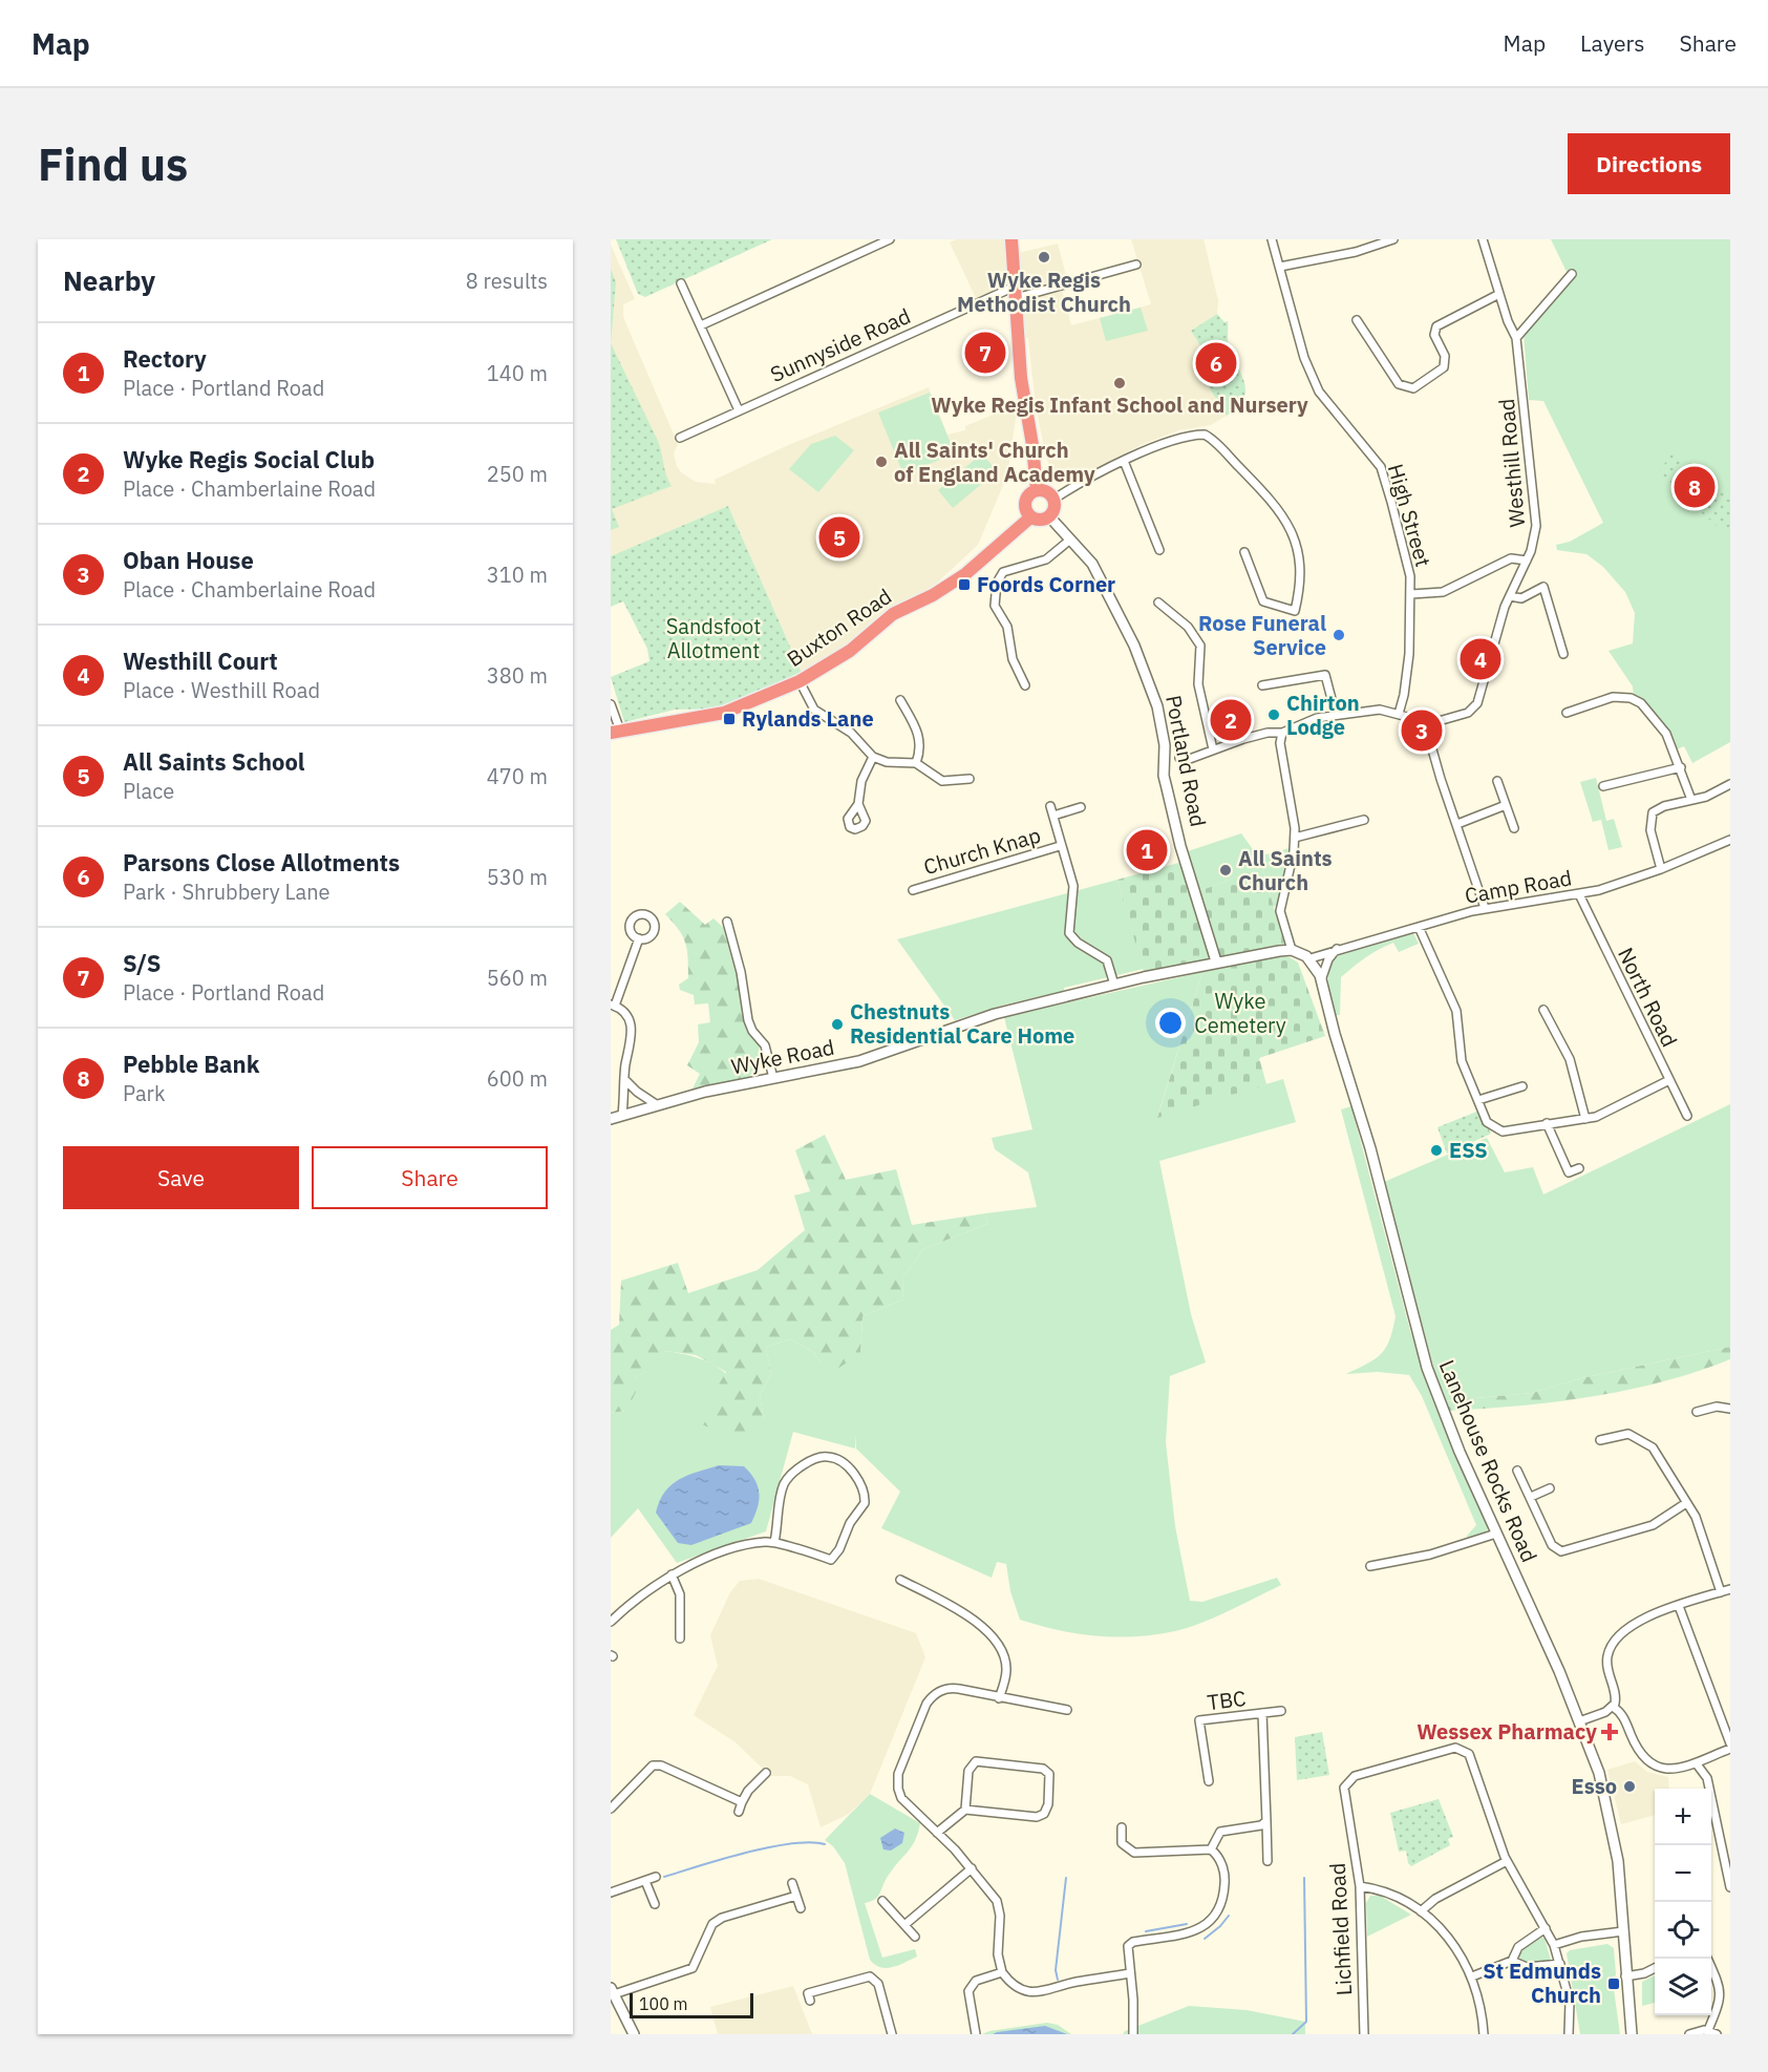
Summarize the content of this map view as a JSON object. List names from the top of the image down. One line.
{"streets":{"highway":["Buxton Road"],"main road":["Portland Road","Wyke Road","Lanehouse Rocks Road"],"street":["Sunnyside Road","Westhill Road","High Street","Church Knap","Camp Road","North Road","TBC","Lichfield Road"]},"crossings":[["Buxton Road","Portland Road"],["Portland Road","Wyke Road"],["Church Knap","Wyke Road"],["Camp Road","North Road"],["Camp Road","Lanehouse Rocks Road"]],"parks":["Sandsfoot Allotment","Wyke Cemetery"],"places":{"other":["Wyke Regis Methodist Church","Wyke Regis Infant School and Nursery","All Saints' Church of England Academy","Rose Funeral Service","Chirton Lodge","All Saints Church","Chestnuts Residential Care Home","ESS","Esso"],"transit":["Foords Corner","Rylands Lane","St Edmunds Church"],"health":["Wessex Pharmacy"]},"scale_bar":"100 m","page":{"header":"Map","nav":["Map","Layers","Share"],"buttons":["Directions",["Save","Share"]],"title":"Find us","heading":["Nearby","8 results"],"list":[{"mark":"1","name":"Rectory","note":"Place · Portland Road","value":"140 m"},{"mark":"2","name":"Wyke Regis Social Club","note":"Place · Chamberlaine Road","value":"250 m"},{"mark":"3","name":"Oban House","note":"Place · Chamberlaine Road","value":"310 m"},{"mark":"4","name":"Westhill Court","note":"Place · Westhill Road","value":"380 m"},{"mark":"5","name":"All Saints School","note":"Place","value":"470 m"},{"mark":"6","name":"Parsons Close Allotments","note":"Park · Shrubbery Lane","value":"530 m"},{"mark":"7","name":"S/S","note":"Place · Portland Road","value":"560 m"},{"mark":"8","name":"Pebble Bank","note":"Park","value":"600 m"}],"pins":["7","6","8","5","4","2","3","1"],"map_buttons":["+","−"],"scale":"100 m"}}
